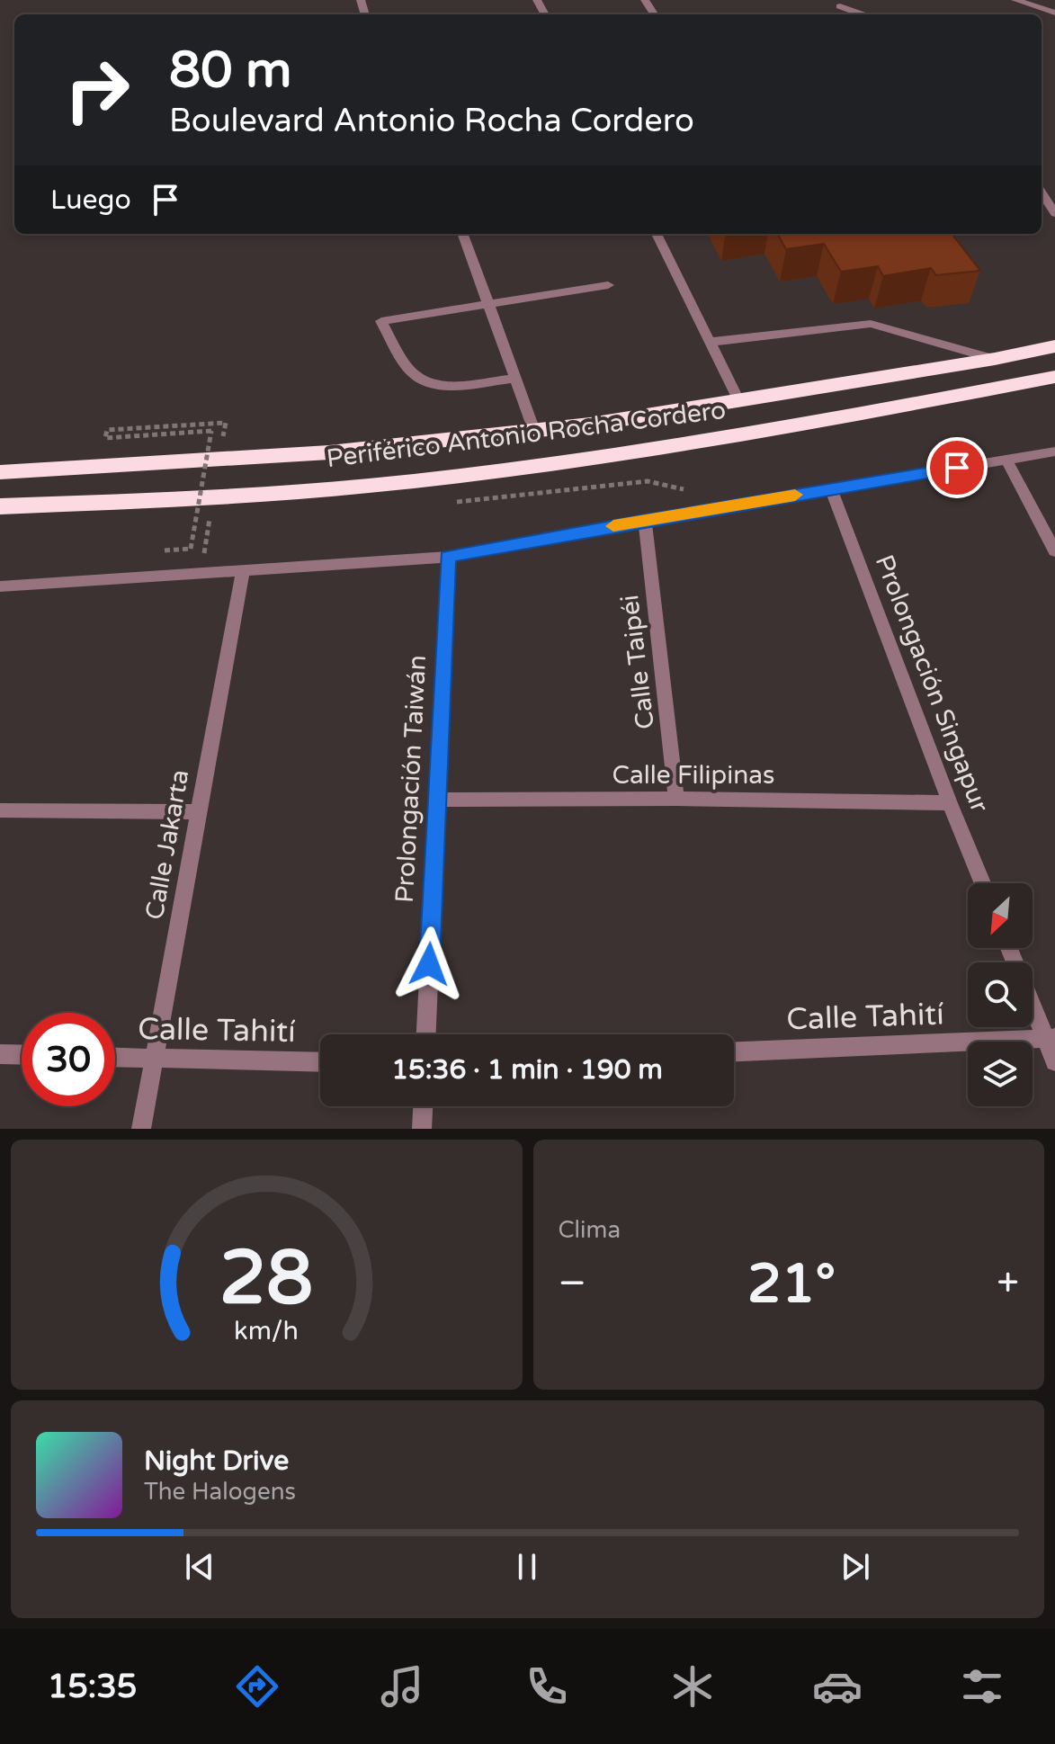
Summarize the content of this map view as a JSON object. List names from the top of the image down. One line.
{"streets":{"highway":["Periférico Antonio Rocha Cordero"],"street":["Calle Taipéi","Prolongación Singapur","Calle Filipinas","Prolongación Taiwán","Calle Jakarta","Calle Tahití"]},"crossings":[["Calle Taipéi","Calle Filipinas"],["Prolongación Singapur","Calle Filipinas"],["Calle Filipinas","Prolongación Taiwán"],["Calle Jakarta","Calle Tahití"]],"north":"bottom left","page":{"turn":["80 m","Boulevard Antonio Rocha Cordero"],"then":"Luego","limit":"30","trip":"15:36 · 1 min · 190 m","tile":"Clima","heat":["−","21°","+"],"song":["Night Drive","The Halogens"],"tabs":"15:35","gauge":["28","km/h"]}}
